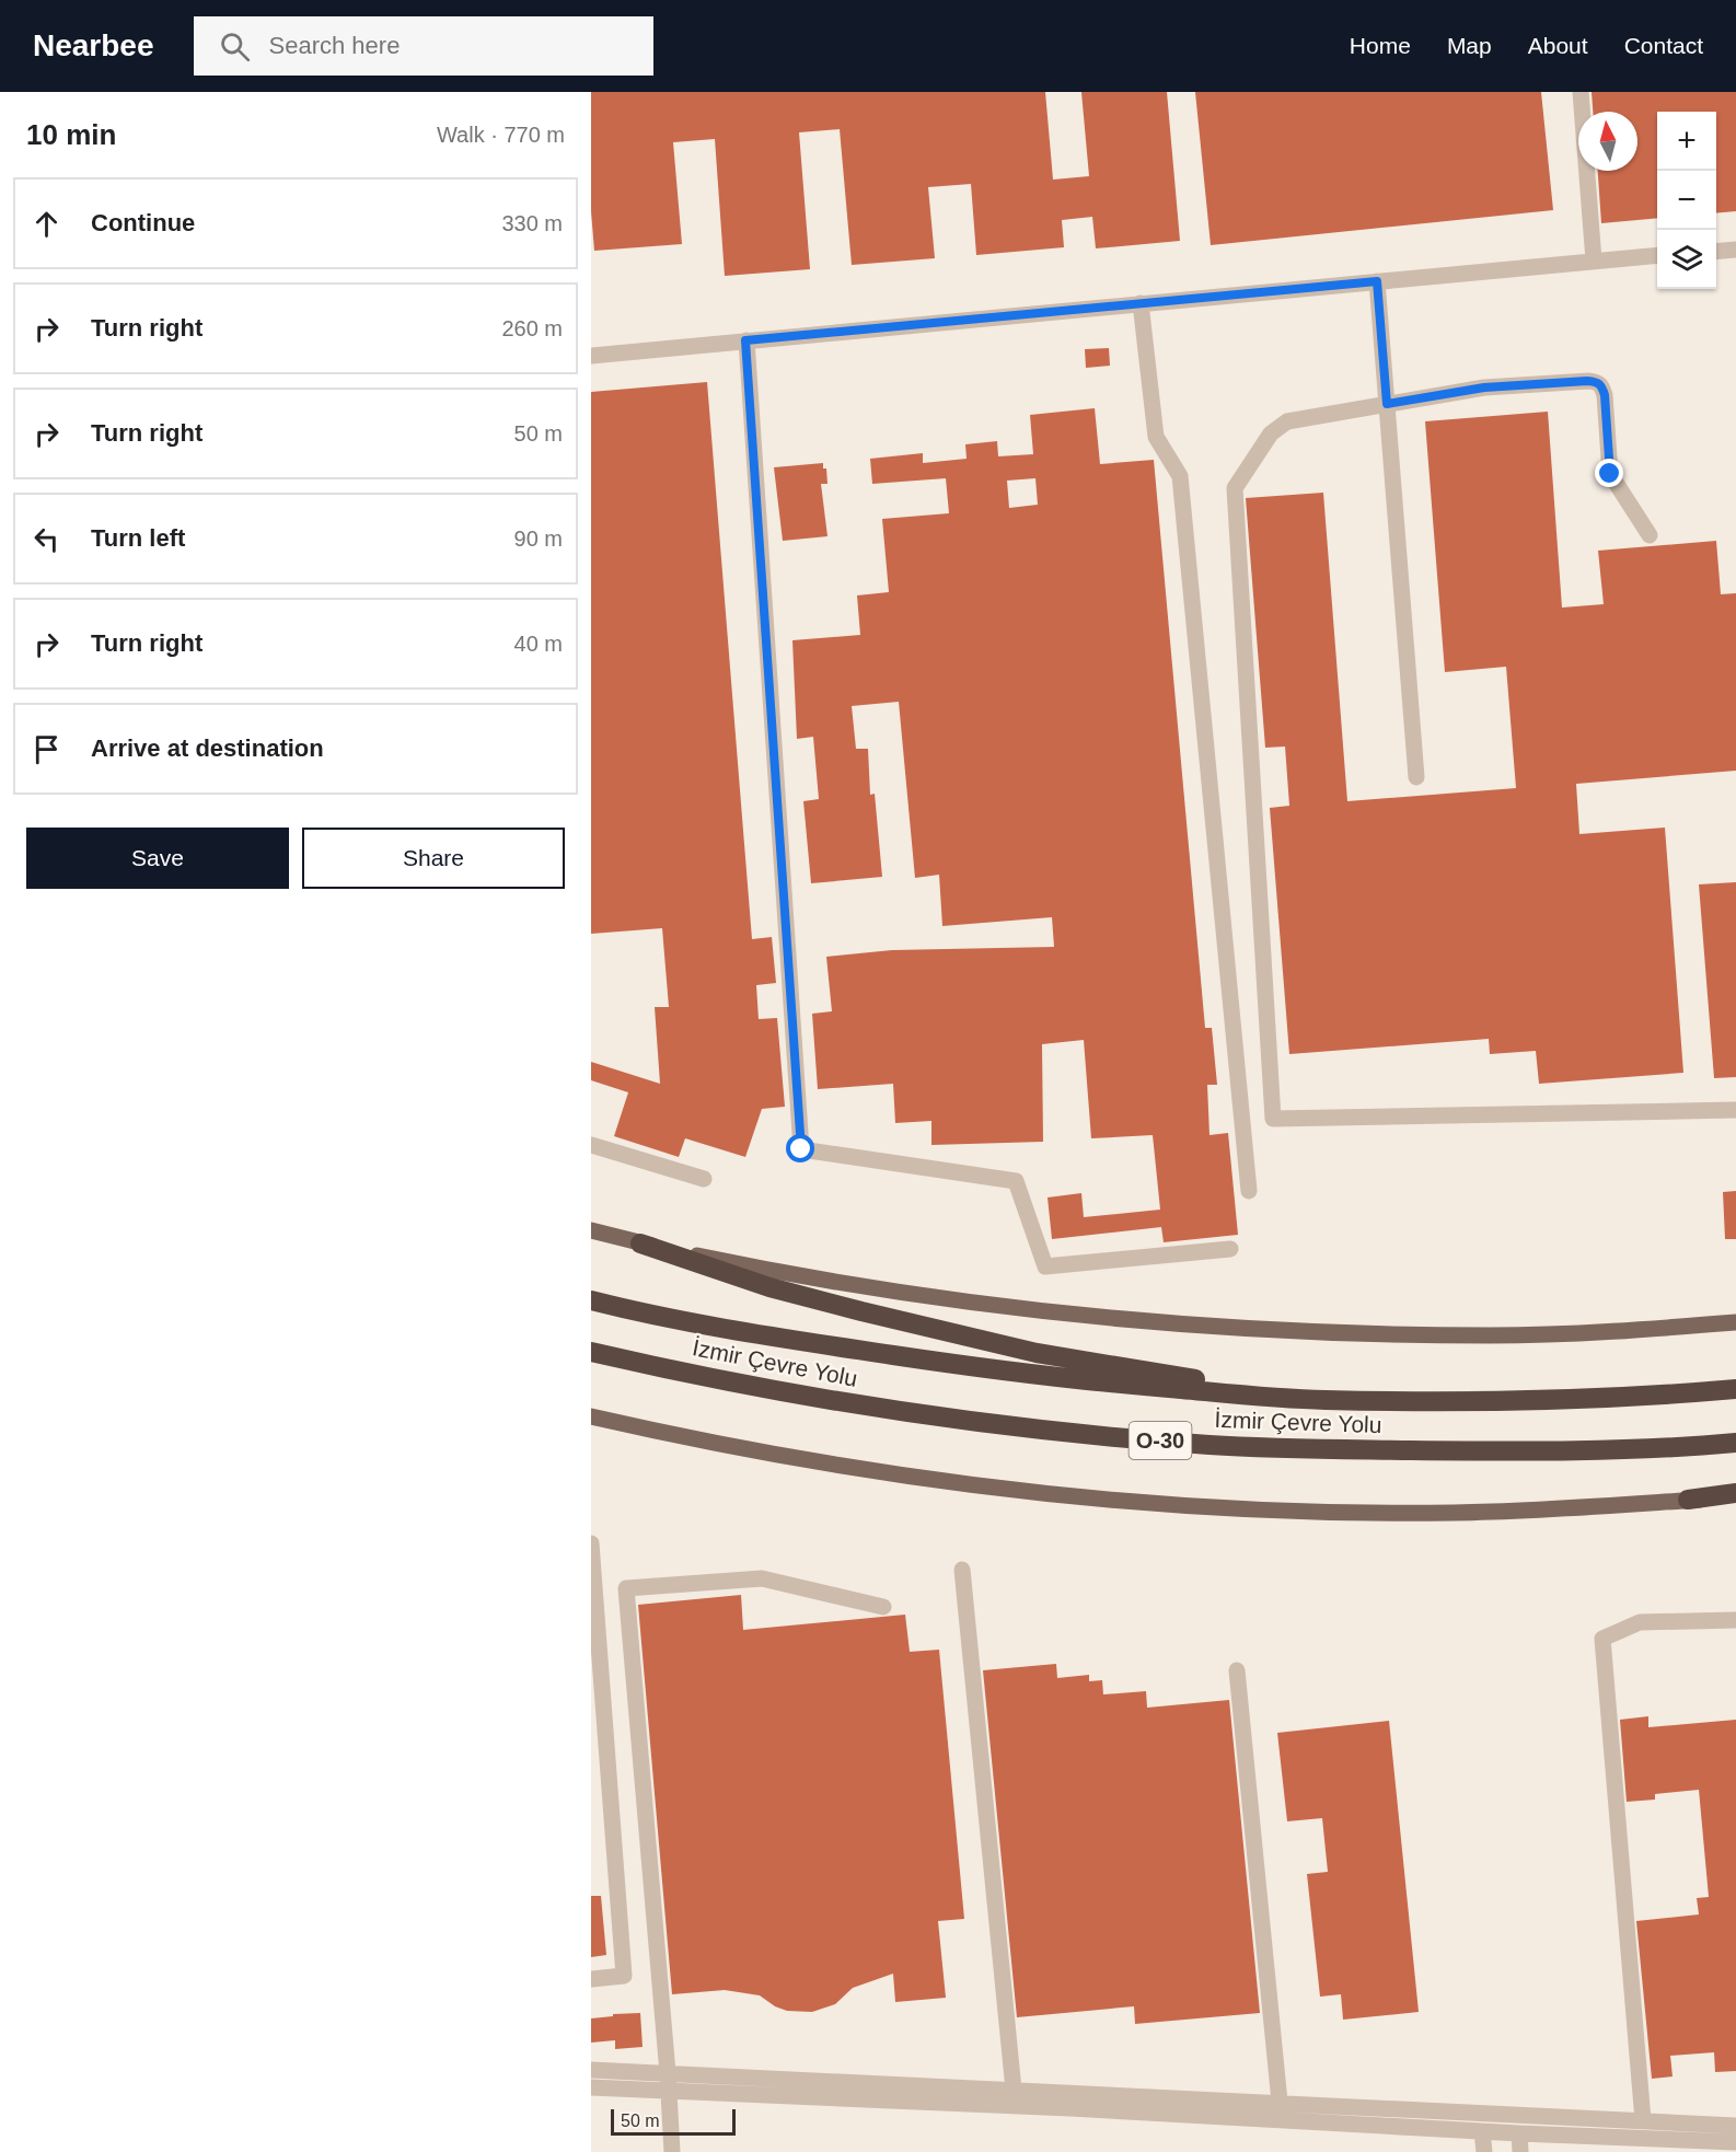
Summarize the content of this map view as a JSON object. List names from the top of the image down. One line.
{"streets":{"highway":["İzmir Çevre Yolu","O-30"]},"scale_bar":"50 m","north":"top","page":{"header":"Nearbee","search":"Search here","nav":["Home","Map","About","Contact"],"heading":["10 min","Walk · 770 m"],"map_buttons":["+","−"],"list":[["Continue","330 m"],["Turn right","260 m"],["Turn right","50 m"],["Turn left","90 m"],["Turn right","40 m"],"Arrive at destination"],"buttons":["Save","Share"],"scale":"50 m"}}
